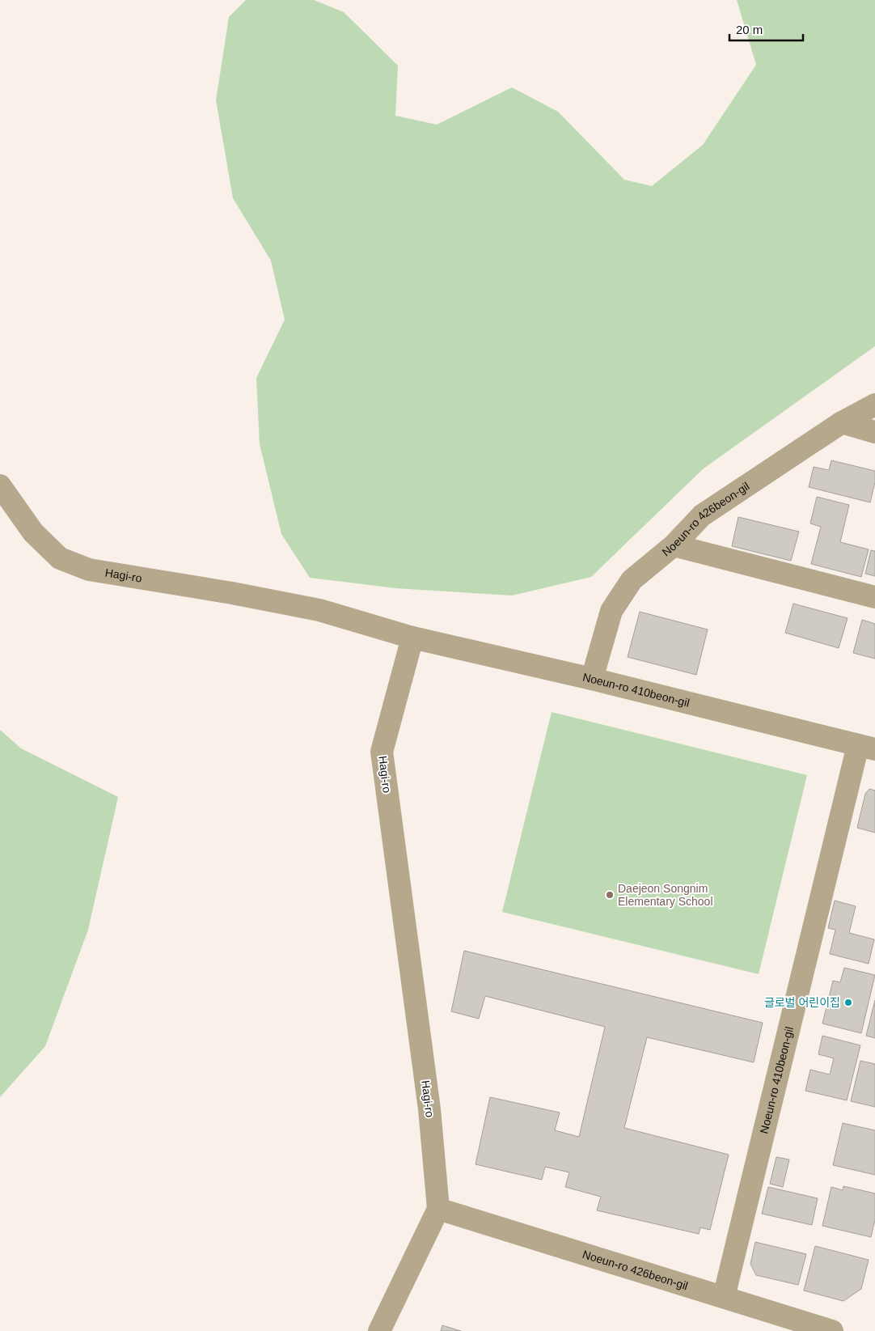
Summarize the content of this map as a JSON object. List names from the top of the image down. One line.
{"streets":{"street":["Noeun-ro 426beon-gil","Hagi-ro","Noeun-ro 410beon-gil"]},"crossings":[["Noeun-ro 426beon-gil","Hagi-ro"],["Noeun-ro 426beon-gil","Noeun-ro 410beon-gil"],["Hagi-ro","Noeun-ro 410beon-gil"]],"places":["Daejeon Songnim Elementary School","글로벌 어린이집"],"scale_bar":"20 m"}
